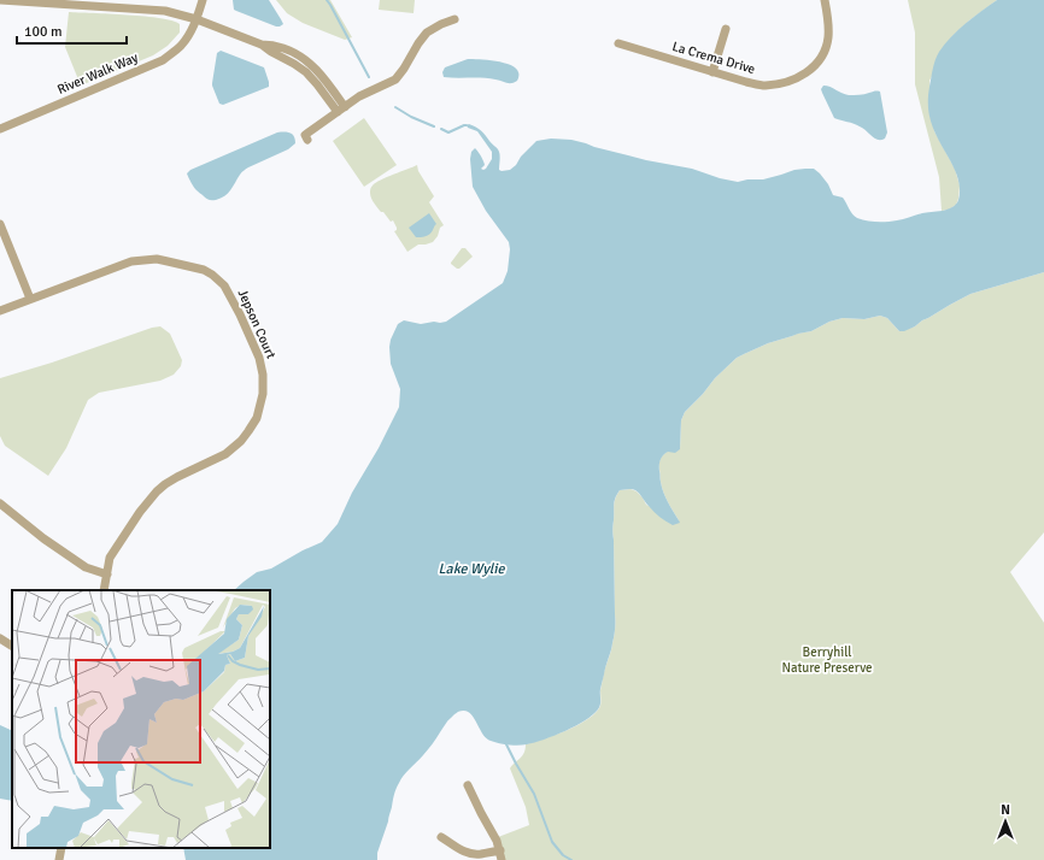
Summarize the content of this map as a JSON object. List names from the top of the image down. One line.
{"streets":{"street":["La Crema Drive","River Walk Way","Jepson Court"]},"water":["Lake Wylie"],"parks":["Berryhill Nature Preserve"],"scale_bar":"100 m","north":"top"}
